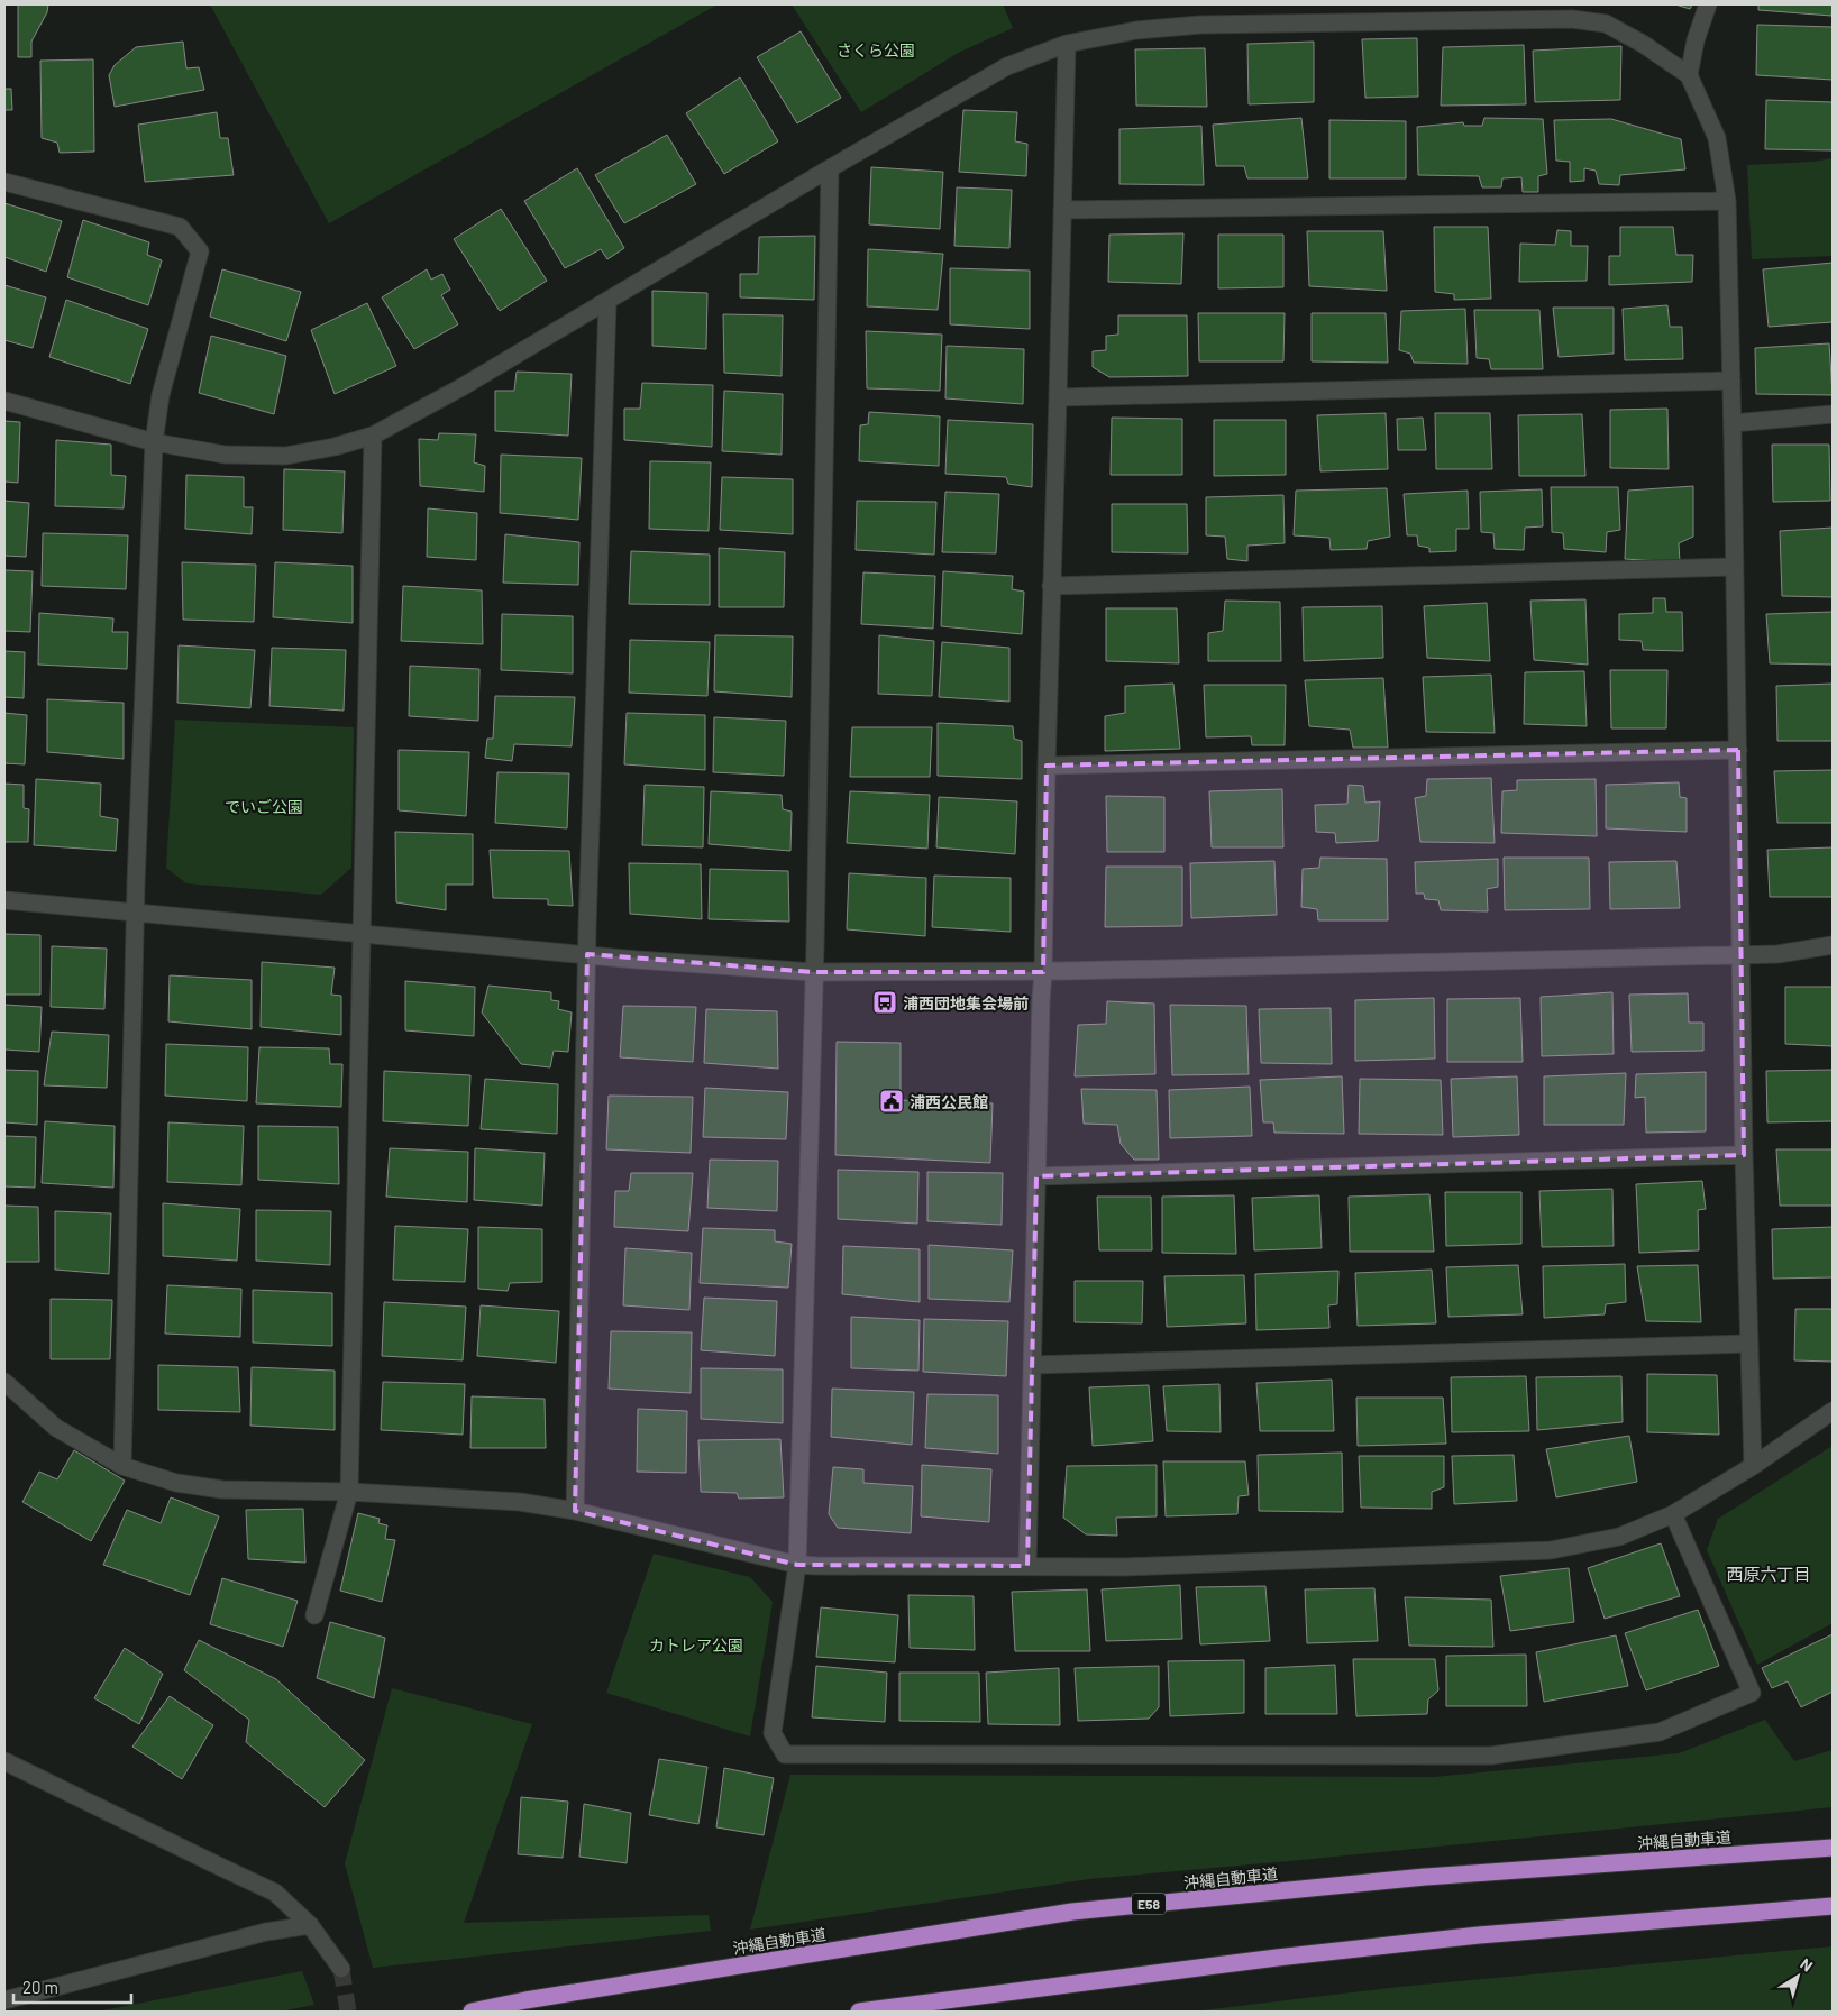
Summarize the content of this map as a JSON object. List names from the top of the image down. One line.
{"streets":{"highway":["沖縄自動車道","E58"]},"districts":["西原六丁目"],"parks":["さくら公園","でいご公園","カトレア公園"],"places":{"bus stop":["浦西団地集会場前"],"public building":["浦西公民館"]},"scale_bar":"20 m","north":"top right"}
